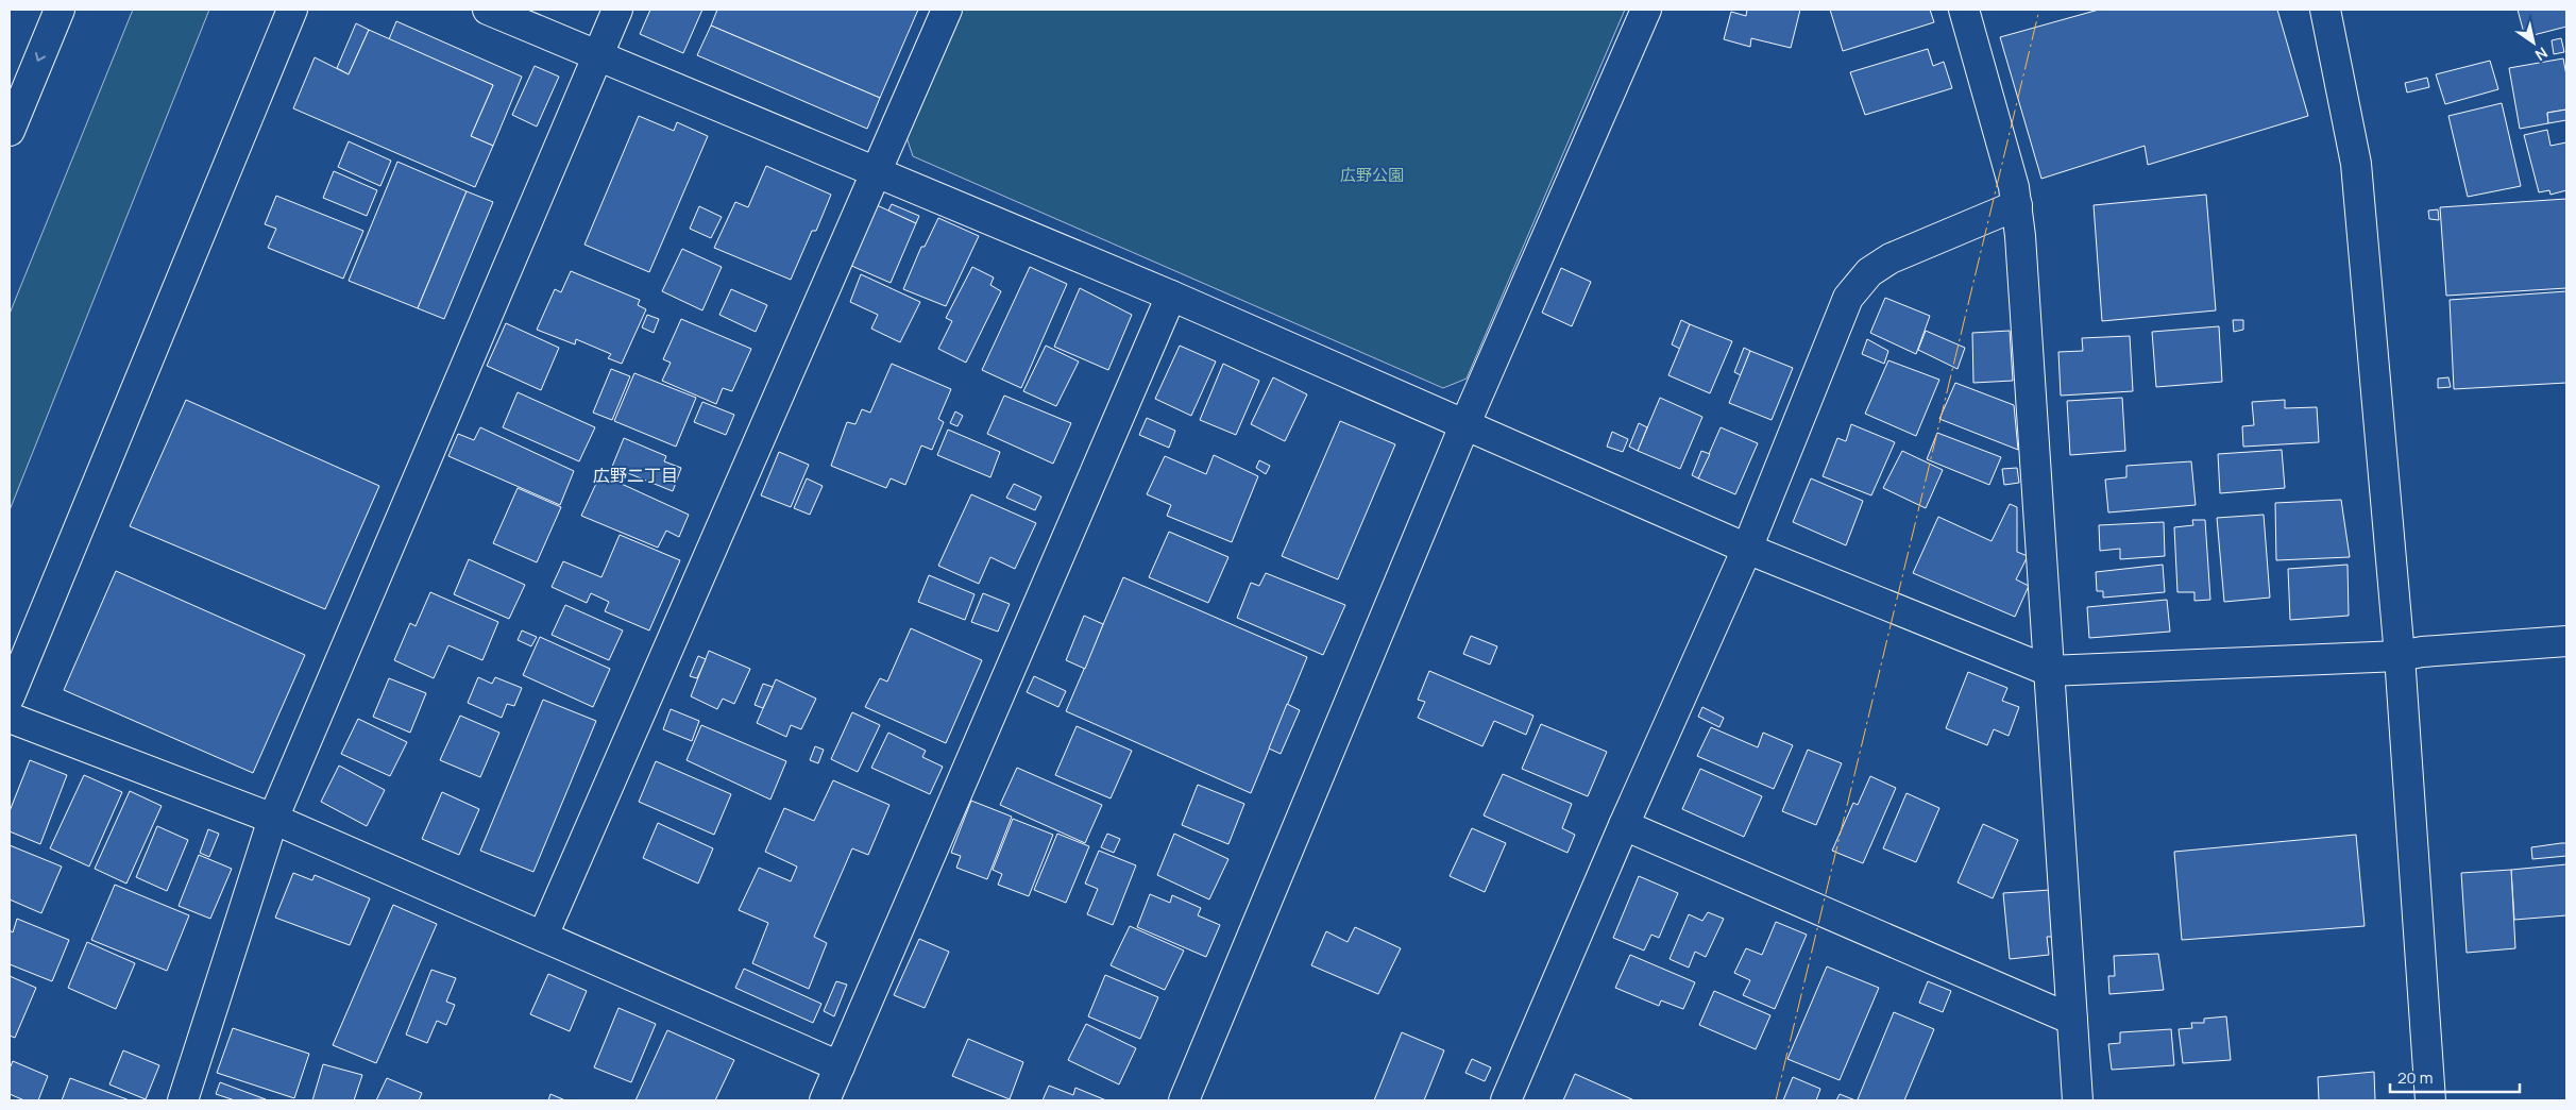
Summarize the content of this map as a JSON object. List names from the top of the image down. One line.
{"districts":["広野二丁目"],"parks":["広野公園"],"scale_bar":"20 m","north":"bottom right"}
